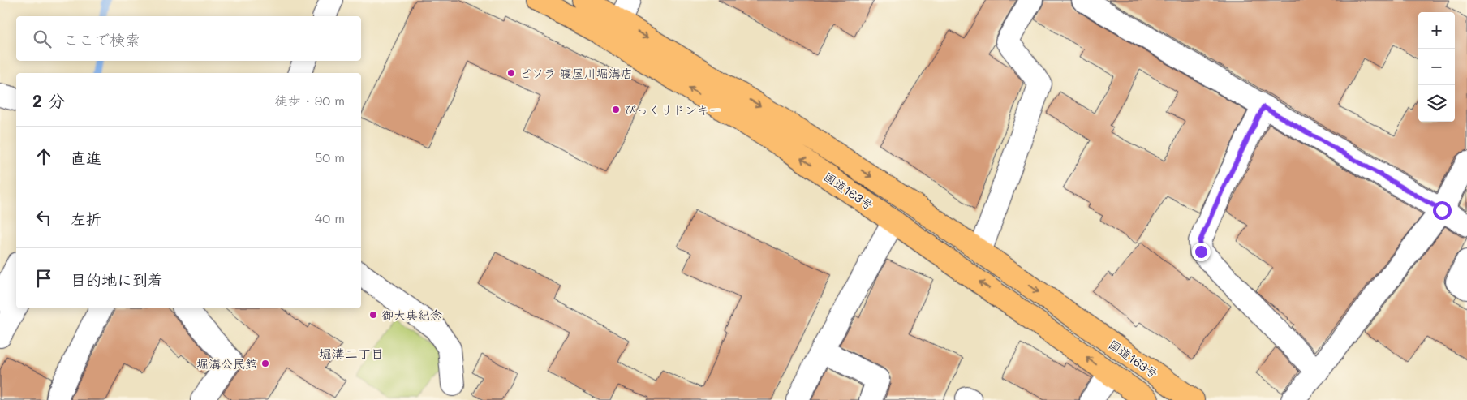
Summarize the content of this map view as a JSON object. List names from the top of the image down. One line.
{"streets":{"highway":["国道163号"]},"districts":["堀溝二丁目"],"places":["ピソラ 寝屋川堀溝店","びっくりドンキー","御大典紀念","堀溝公民館"],"page":{"map_buttons":["+","−"],"search":"ここで検索","heading":["2 分","徒歩 · 90 m"],"list":[["直進","50 m"],["左折","40 m"],"目的地に到着"]}}
